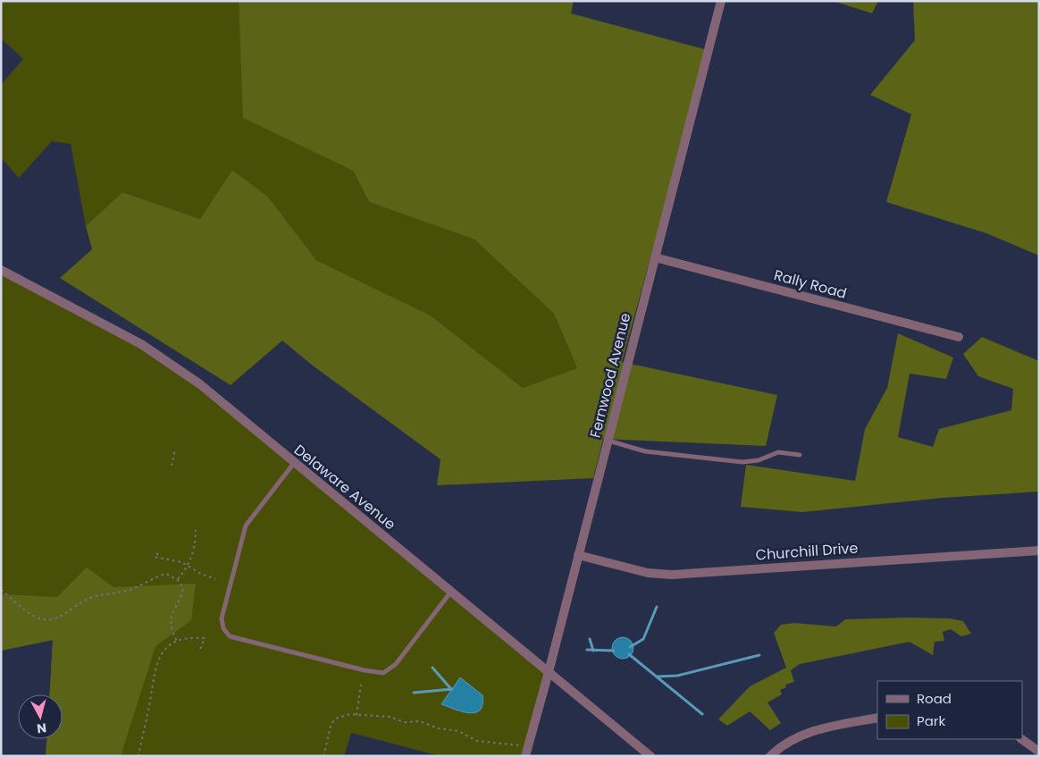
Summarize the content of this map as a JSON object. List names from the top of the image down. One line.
{"streets":{"street":["Rally Road","Fernwood Avenue","Delaware Avenue","Churchill Drive"]},"crossings":[["Rally Road","Fernwood Avenue"],["Fernwood Avenue","Delaware Avenue"],["Fernwood Avenue","Churchill Drive"]],"legend":["Road","Park"],"north":"bottom"}
